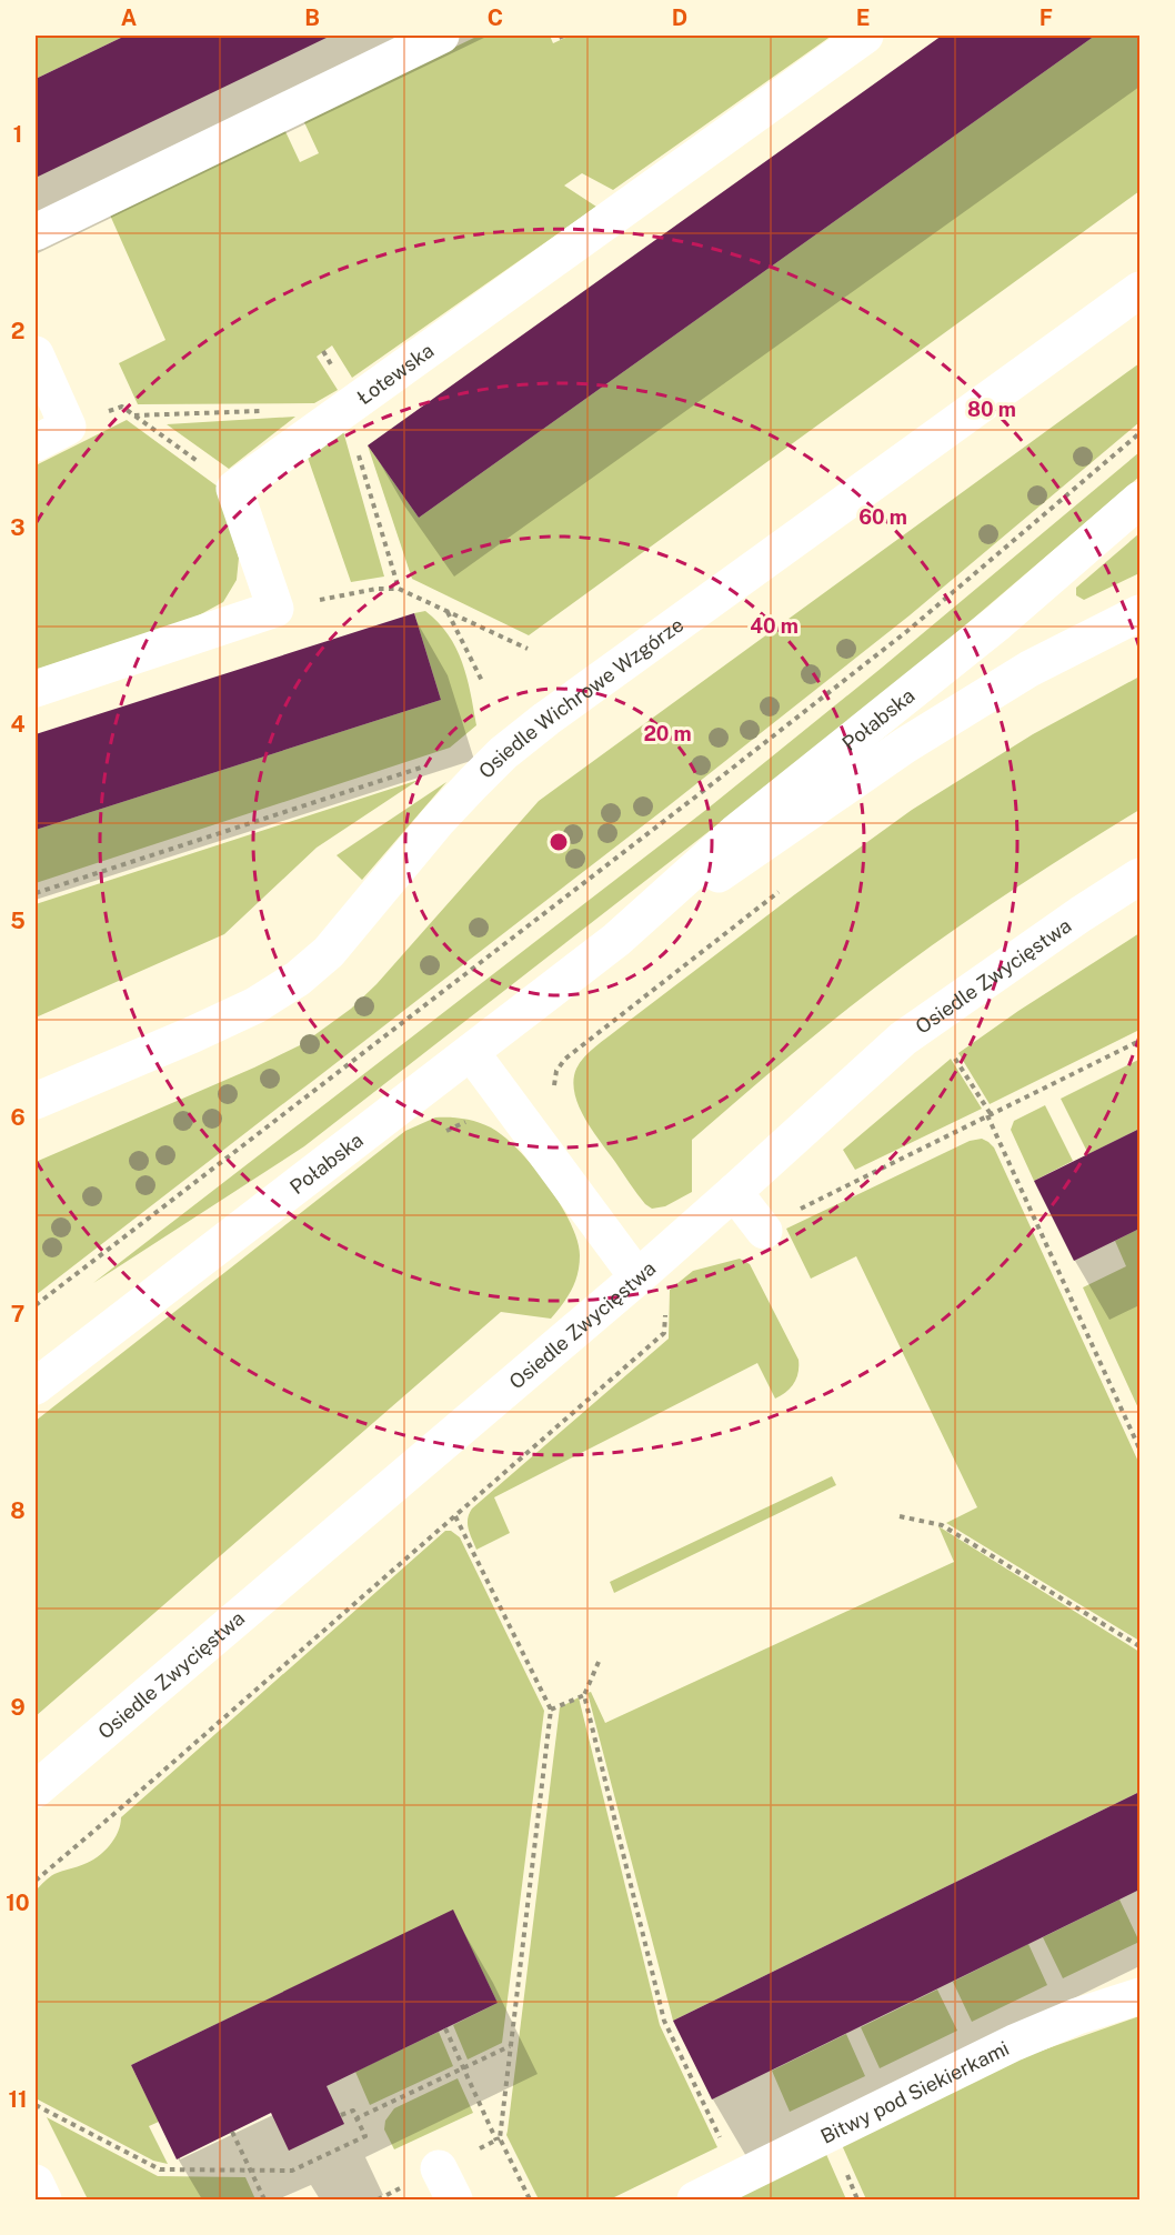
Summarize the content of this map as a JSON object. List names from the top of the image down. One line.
{"streets":{"street":["Łotewska","Osiedle Wichrowe Wzgórze","Połabska","Osiedle Zwycięstwa","Bitwy pod Siekierkami"]},"grid":{"columns":["A","B","C","D","E","F"],"rows":["1","2","3","4","5","6","7","8","9","10","11"]},"rings":["80 m","60 m","40 m","20 m"]}
